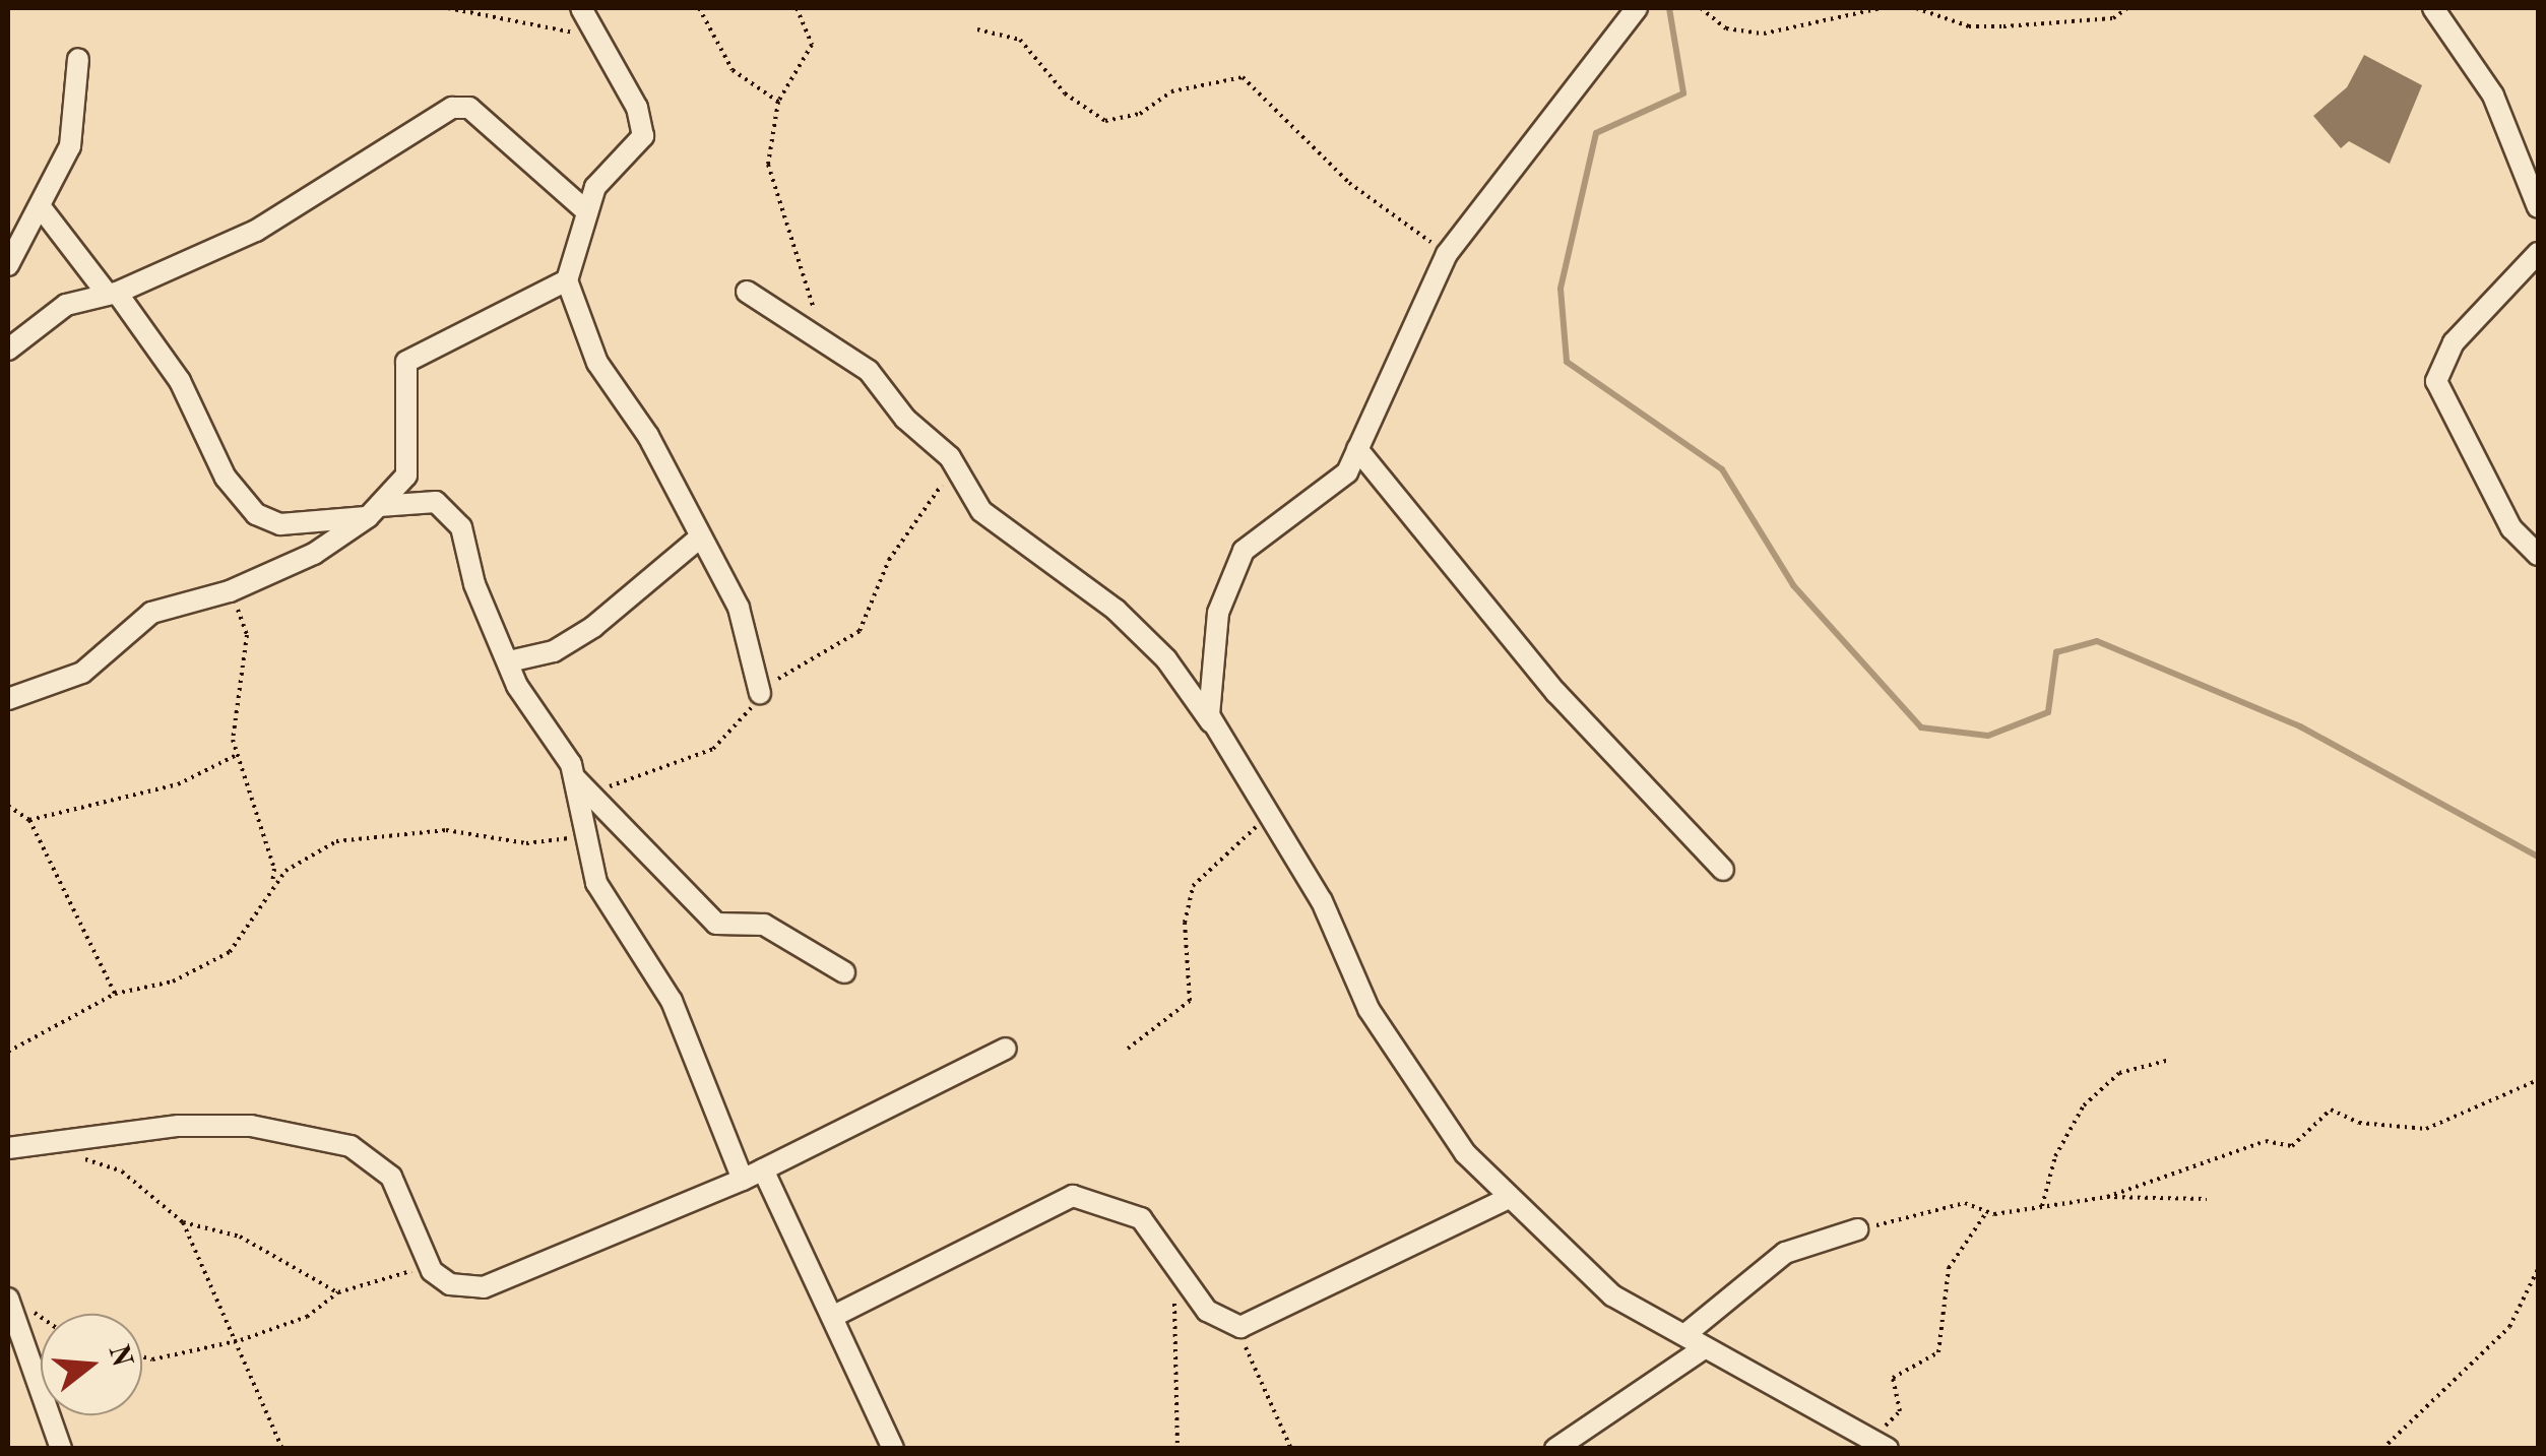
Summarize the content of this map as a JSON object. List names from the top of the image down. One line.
{"north":"right"}
